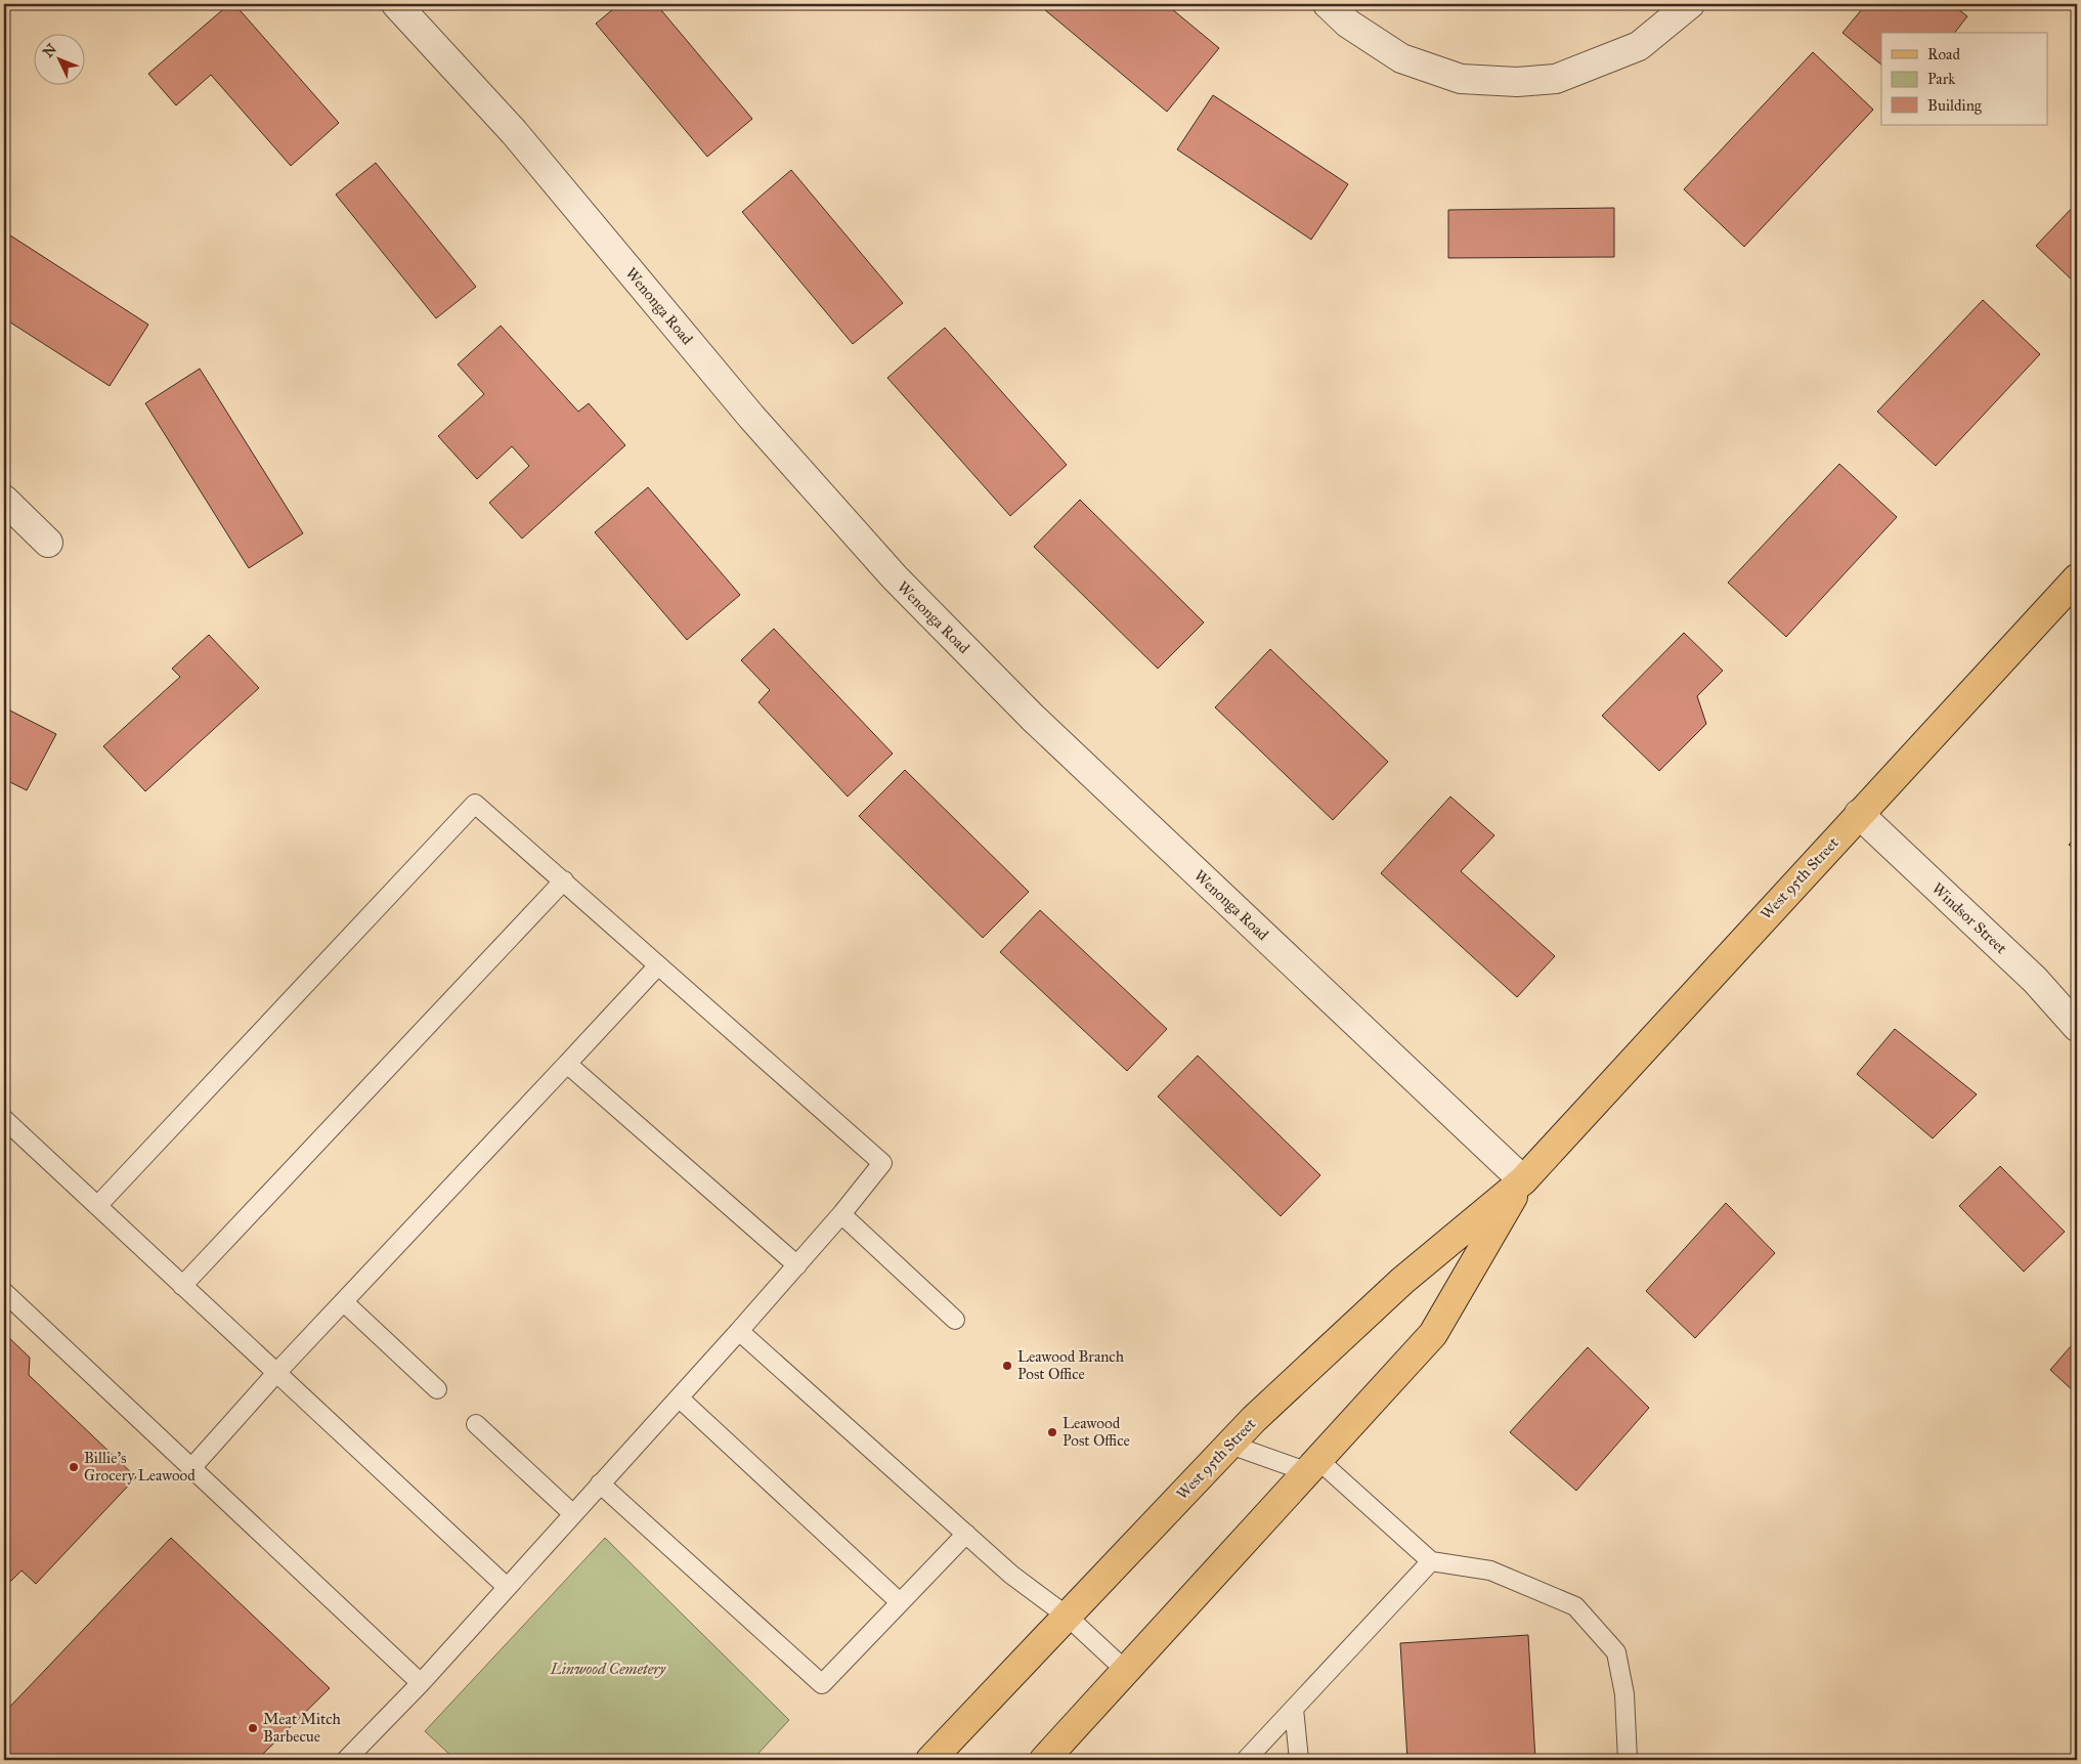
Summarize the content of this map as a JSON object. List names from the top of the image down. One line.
{"streets":{"main road":["West 95th Street"],"street":["Wenonga Road","Windsor Street"]},"crossings":[["Wenonga Road","West 95th Street"],["West 95th Street","Windsor Street"]],"parks":["Linwood Cemetery"],"places":["Leawood Branch Post Office","Leawood Post Office","Billie's Grocery Leawood","Meat Mitch Barbecue"],"legend":["Road","Park","Building"],"north":"top left"}
